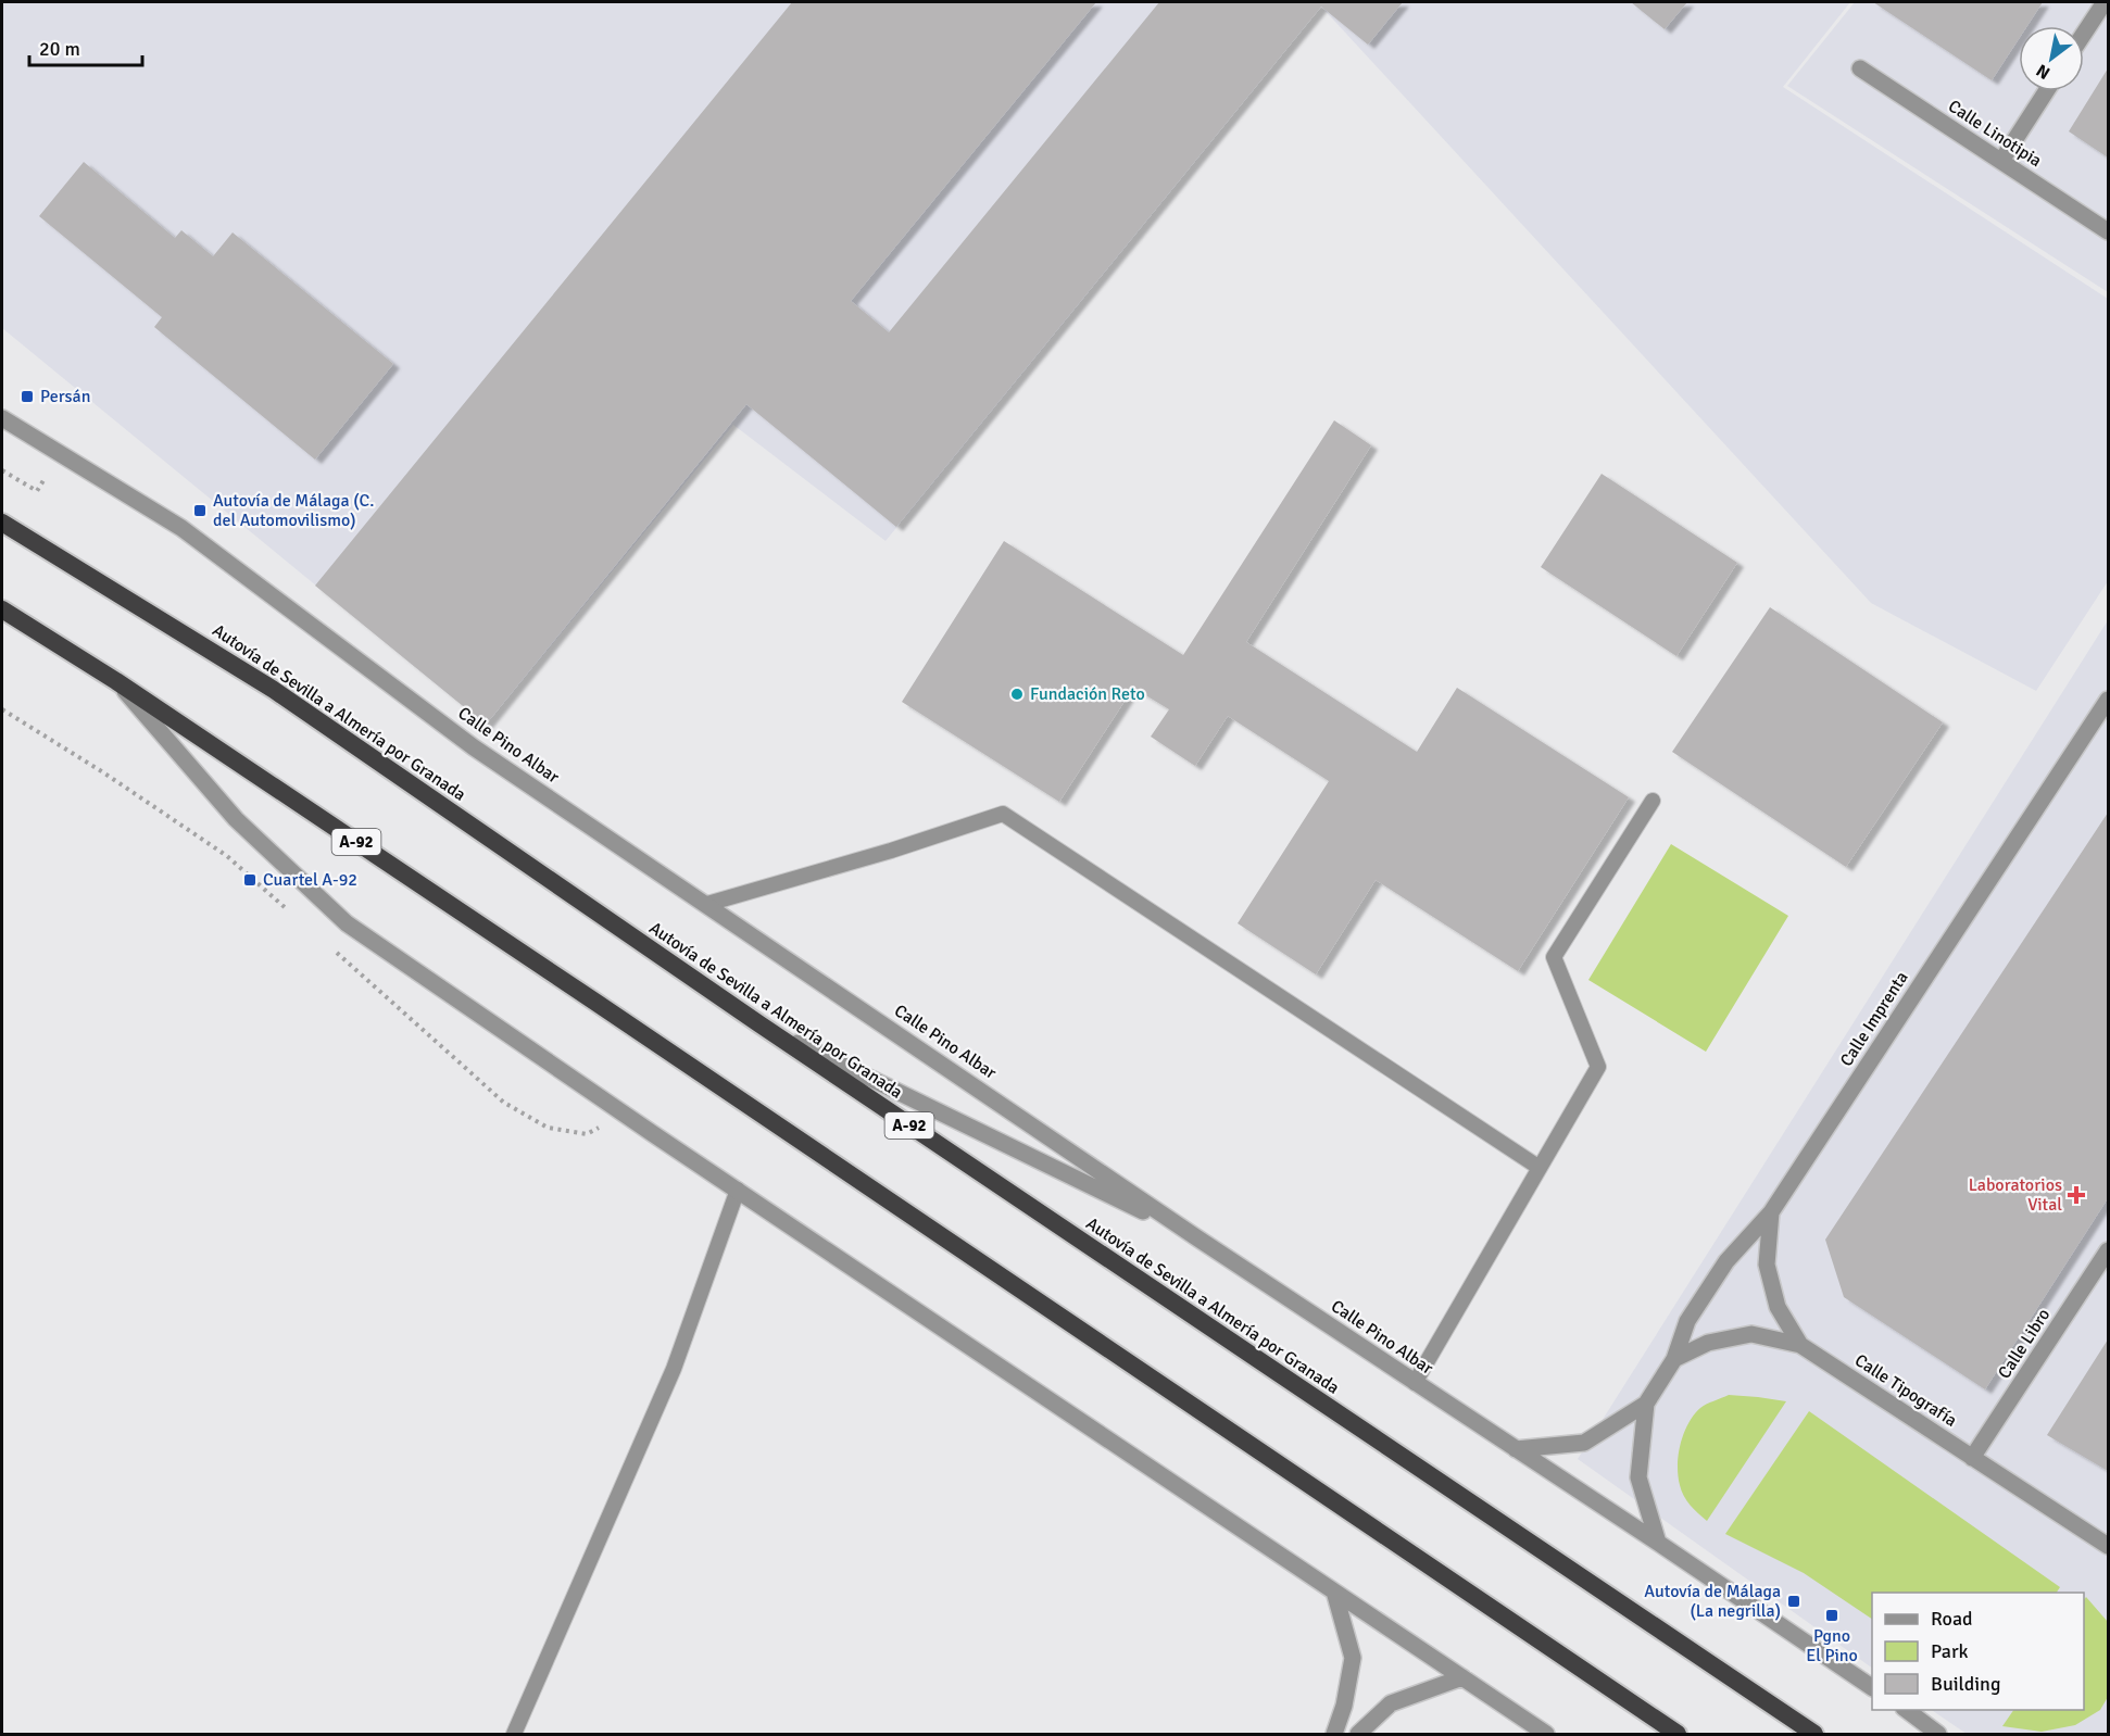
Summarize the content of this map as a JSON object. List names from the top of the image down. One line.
{"streets":{"highway":["Autovía de Sevilla a Almería por Granada","A-92"],"street":["Calle Linotipia","Calle Pino Albar","Calle Imprenta","Calle Libro","Calle Tipografía"]},"crossings":[["Calle Pino Albar","Calle Imprenta"],["Calle Imprenta","Calle Tipografía"],["Calle Libro","Calle Tipografía"]],"places":{"transit":["Persán","Autovía de Málaga (C. del Automovilismo)","Cuartel A-92","Autovía de Málaga (La negrilla)","Pgno El Pino"],"other":["Fundación Reto"],"health":["Laboratorios Vital"]},"legend":["Road","Park","Building"],"scale_bar":"20 m","north":"bottom left"}
